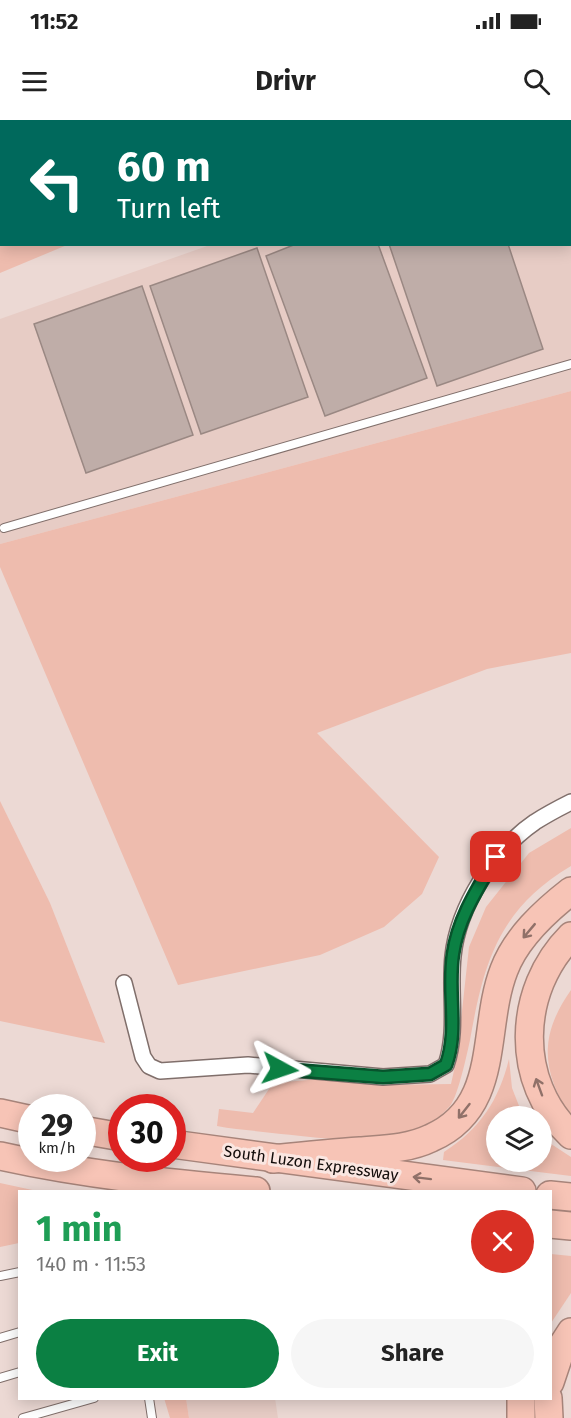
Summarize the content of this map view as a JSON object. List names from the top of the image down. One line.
{"streets":{"highway":["South Luzon Expressway"]},"one_way":["South Luzon Expressway"],"page":{"status":"11:52","header":"Drivr","turn":["60 m","Turn left"],"speed":"29 km/h","limit":"30","heading":["1 min","140 m · 11:53"],"buttons":["Exit","Share"]}}
